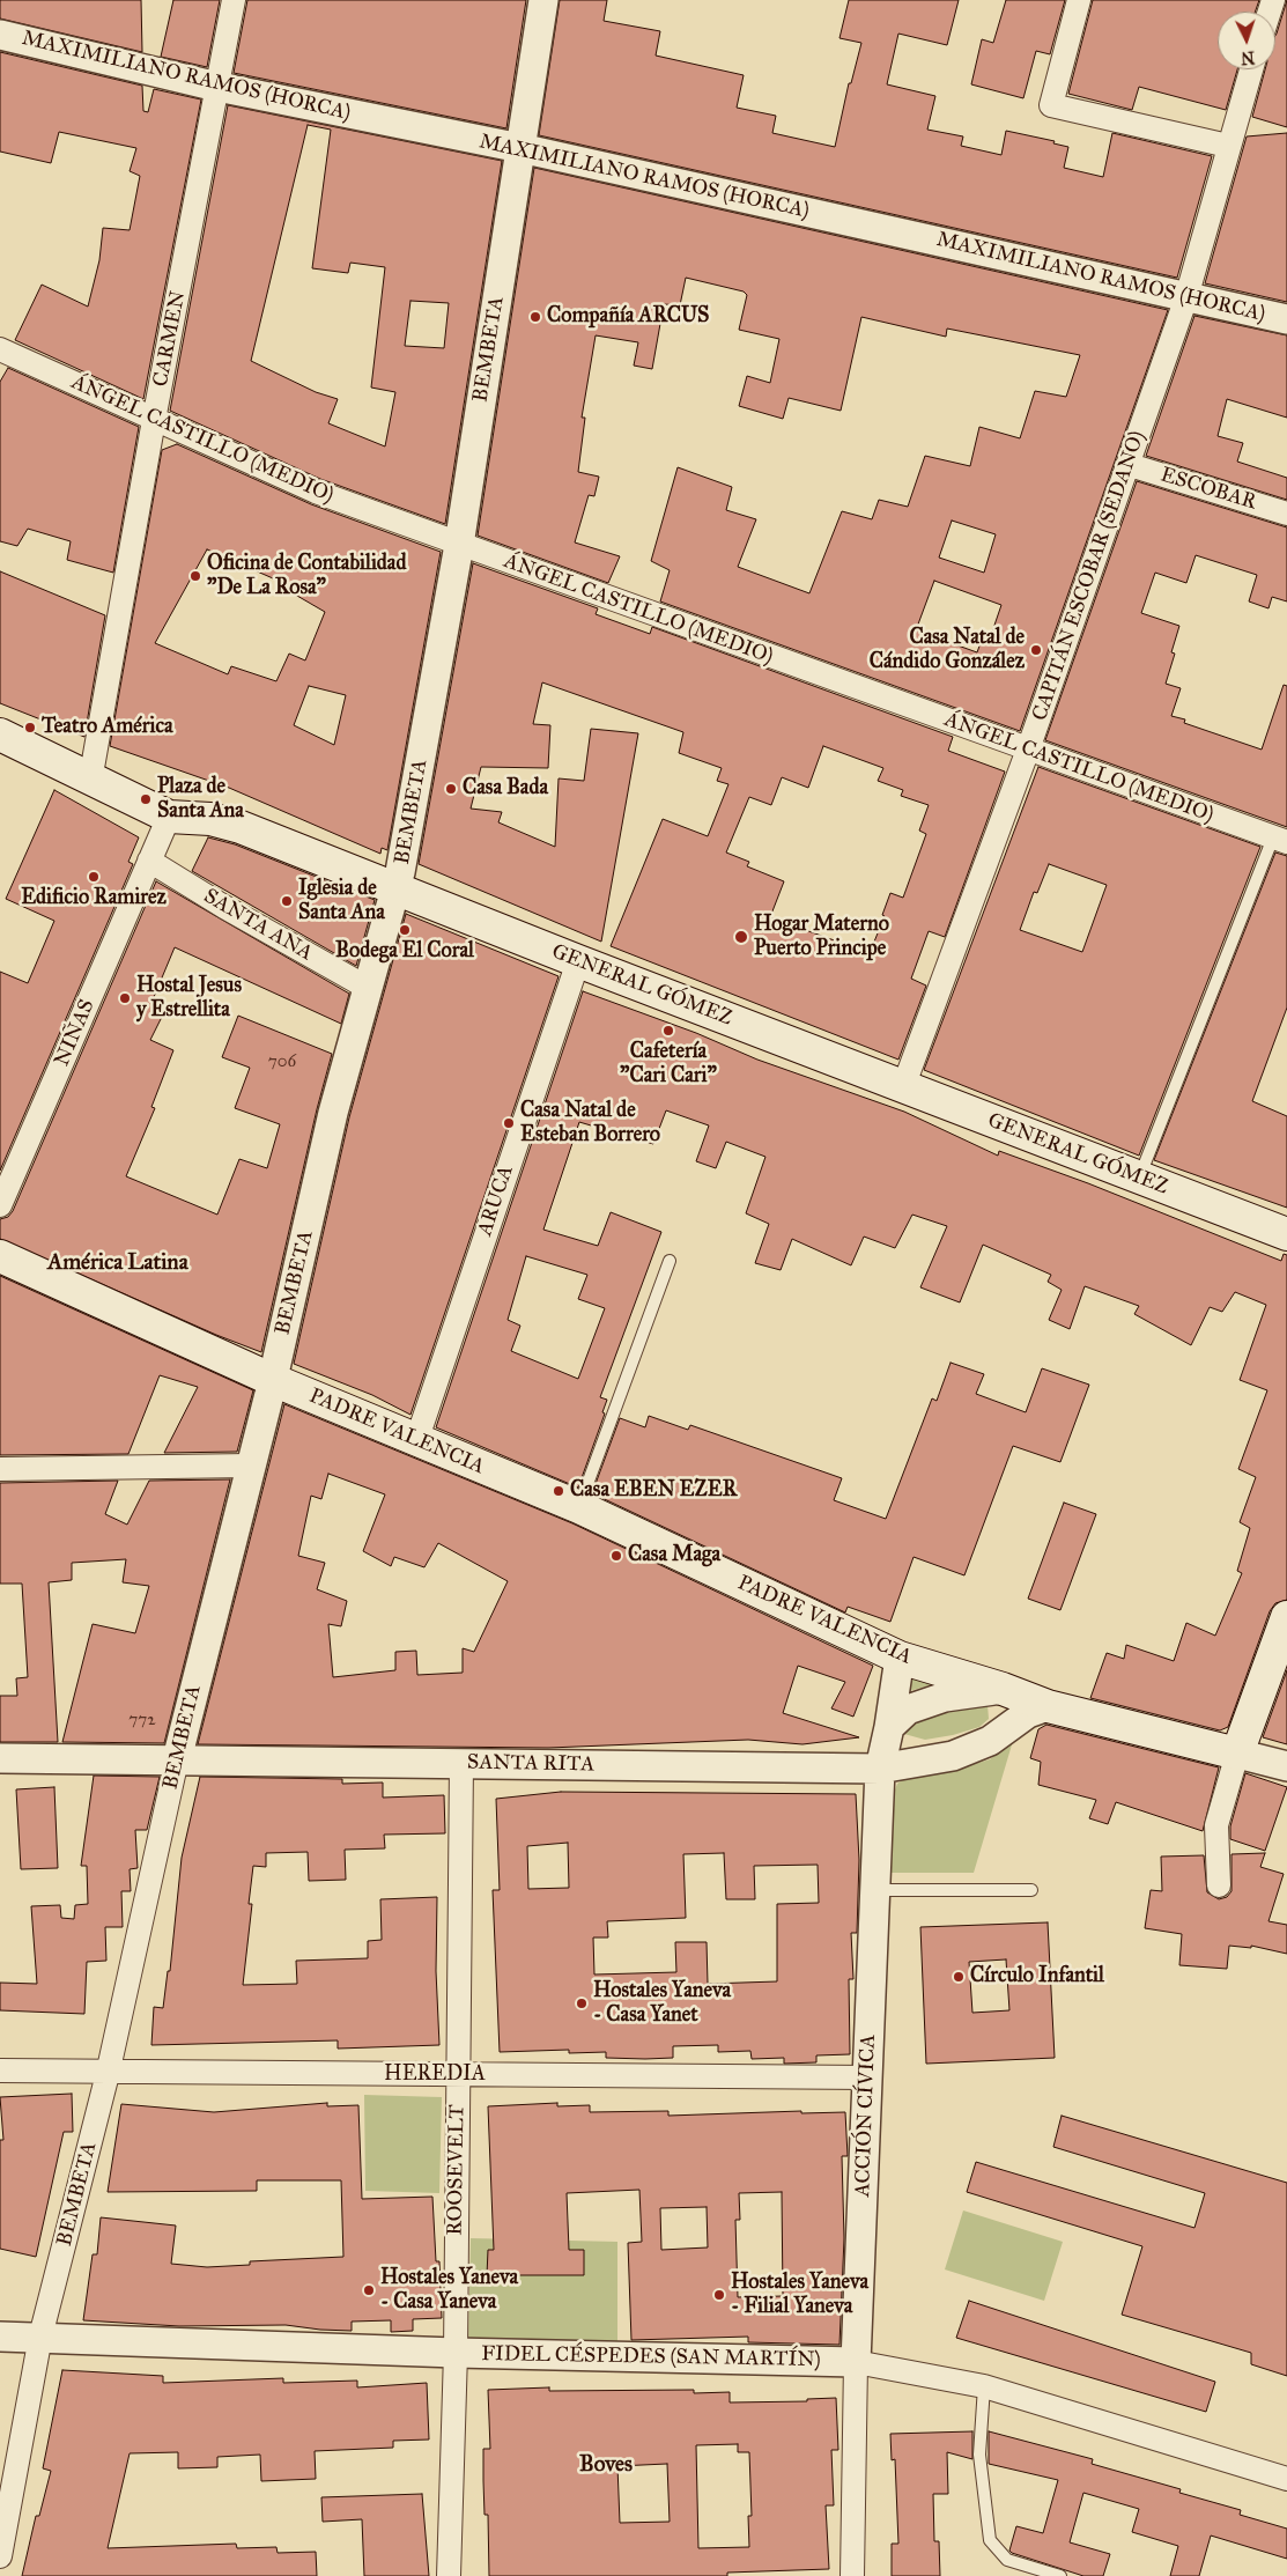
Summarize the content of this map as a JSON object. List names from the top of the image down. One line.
{"streets":{"main road":["GENERAL GÓMEZ","PADRE VALENCIA"],"street":["MAXIMILIANO RAMOS (HORCA)","CARMEN","BEMBETA","ÁNGEL CASTILLO (MEDIO)","ESCOBAR","CAPITÁN ESCOBAR (SEDANO)","SANTA ANA","NIÑAS","ARUCA","SANTA RITA","HEREDIA","ACCIÓN CÍVICA","ROOSEVELT","FIDEL CÉSPEDES (SAN MARTÍN)"]},"crossings":[["MAXIMILIANO RAMOS (HORCA)","CARMEN"],["MAXIMILIANO RAMOS (HORCA)","BEMBETA"],["MAXIMILIANO RAMOS (HORCA)","CAPITÁN ESCOBAR (SEDANO)"],["CARMEN","ÁNGEL CASTILLO (MEDIO)"],["CARMEN","GENERAL GÓMEZ"],["BEMBETA","ÁNGEL CASTILLO (MEDIO)"],["BEMBETA","SANTA ANA"],["BEMBETA","GENERAL GÓMEZ"],["BEMBETA","PADRE VALENCIA"],["BEMBETA","SANTA RITA"],["BEMBETA","HEREDIA"],["BEMBETA","FIDEL CÉSPEDES (SAN MARTÍN)"],["ÁNGEL CASTILLO (MEDIO)","CAPITÁN ESCOBAR (SEDANO)"],["ESCOBAR","CAPITÁN ESCOBAR (SEDANO)"],["CAPITÁN ESCOBAR (SEDANO)","GENERAL GÓMEZ"],["SANTA ANA","NIÑAS"],["GENERAL GÓMEZ","ARUCA"],["ARUCA","PADRE VALENCIA"],["PADRE VALENCIA","SANTA RITA"],["PADRE VALENCIA","ACCIÓN CÍVICA"],["SANTA RITA","ACCIÓN CÍVICA"],["SANTA RITA","ROOSEVELT"],["HEREDIA","ACCIÓN CÍVICA"],["HEREDIA","ROOSEVELT"],["ACCIÓN CÍVICA","FIDEL CÉSPEDES (SAN MARTÍN)"],["ROOSEVELT","FIDEL CÉSPEDES (SAN MARTÍN)"]],"districts":["América Latina","Boves"],"places":["Compañía ARCUS","Oficina de Contabilidad \"De La Rosa\"","Casa Natal de Cándido González","Teatro América","Casa Bada","Plaza de Santa Ana","Edificio Ramirez","Iglesia de Santa Ana","Bodega El Coral","Hogar Materno Puerto Principe","Hostal Jesus y Estrellita","Cafetería \"Cari Cari\"","Casa Natal de Esteban Borrero","Casa EBEN EZER","Casa Maga","Círculo Infantil","Hostales Yaneva - Casa Yanet","Hostales Yaneva - Casa Yaneva","Hostales Yaneva - Filial Yaneva"],"house_numbers":["706","772"],"north":"bottom"}
